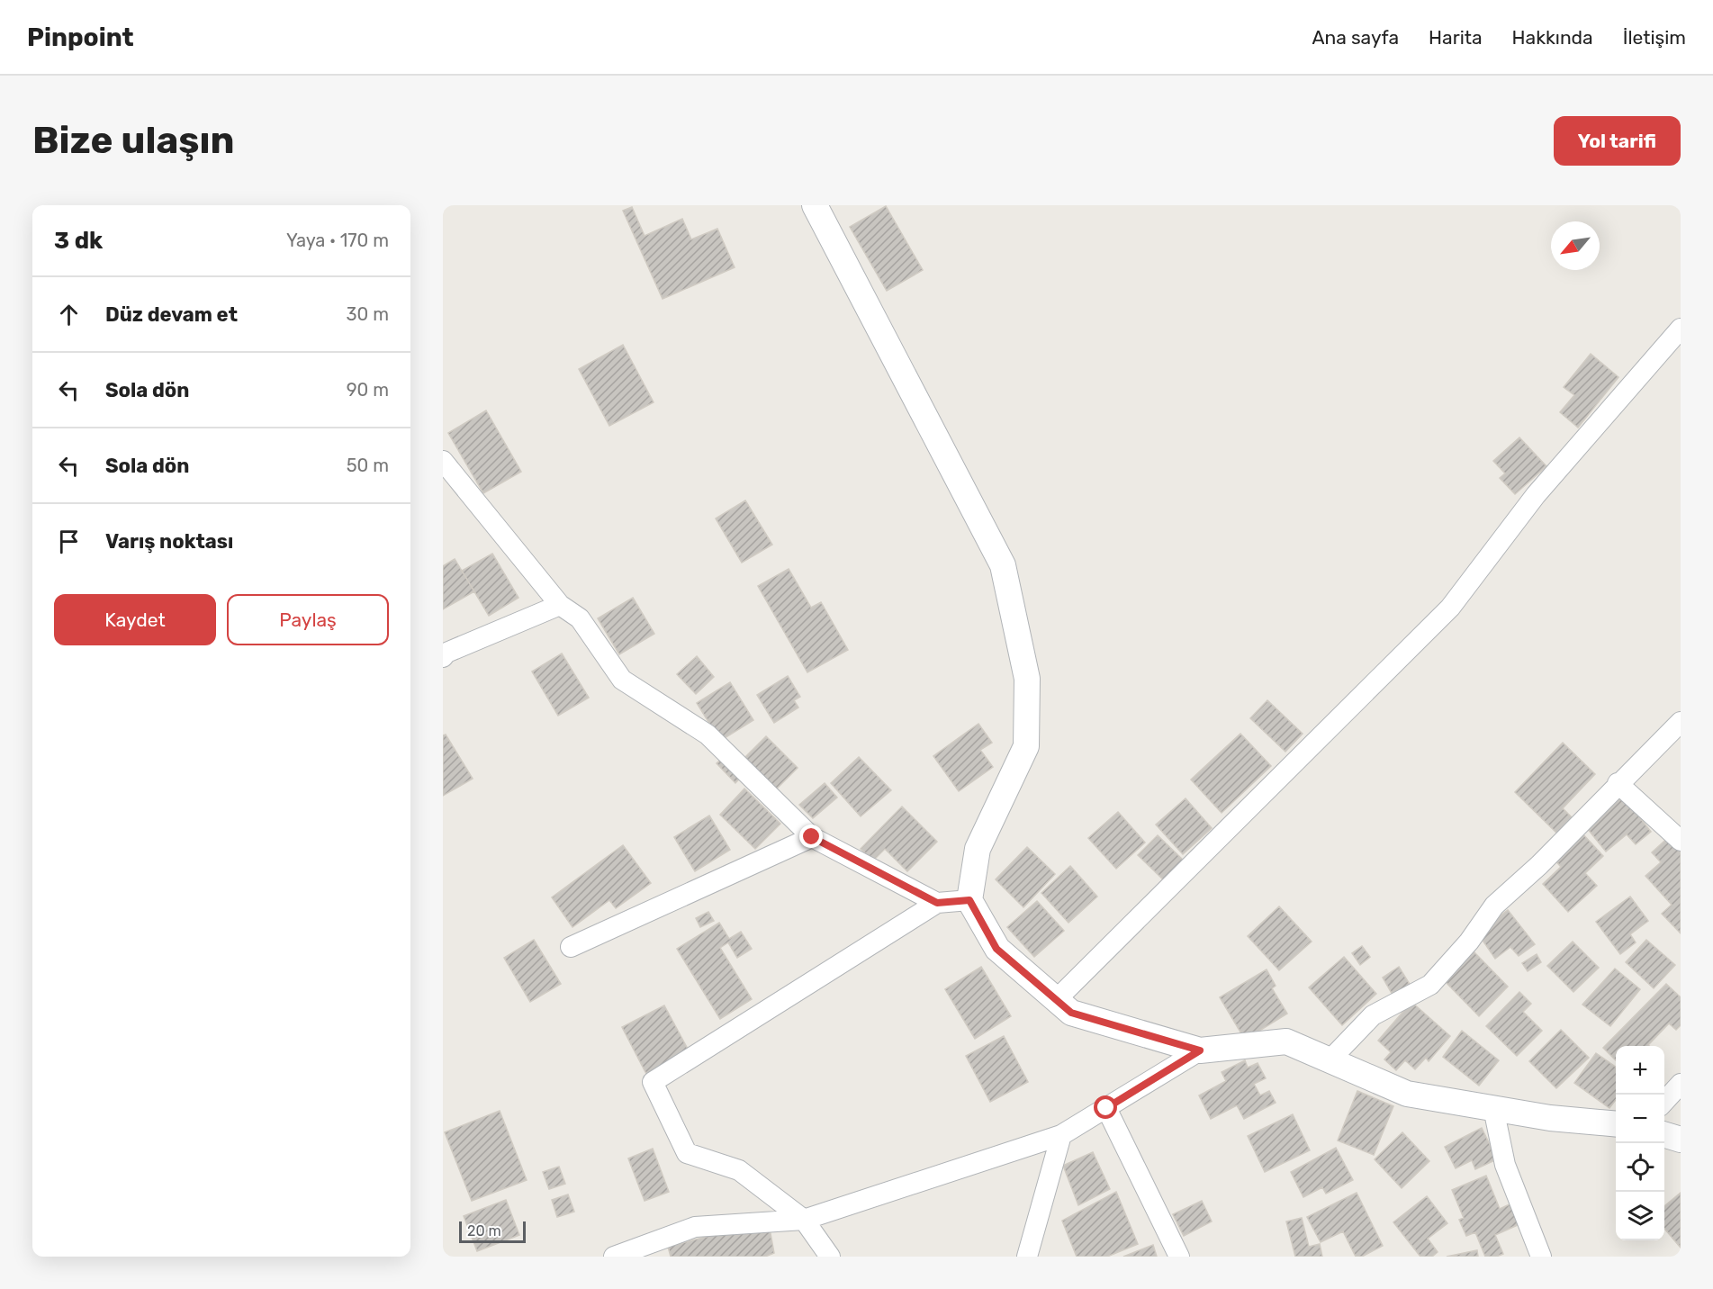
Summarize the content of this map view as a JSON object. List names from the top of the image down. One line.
{"scale_bar":"20 m","north":"bottom left","page":{"header":"Pinpoint","nav":["Ana sayfa","Harita","Hakkında","İletişim"],"buttons":["Yol tarifi",["Kaydet","Paylaş"]],"title":"Bize ulaşın","heading":["3 dk","Yaya · 170 m"],"list":[["Düz devam et","30 m"],["Sola dön","90 m"],["Sola dön","50 m"],"Varış noktası"],"map_buttons":["+","−"],"scale":"20 m"}}
